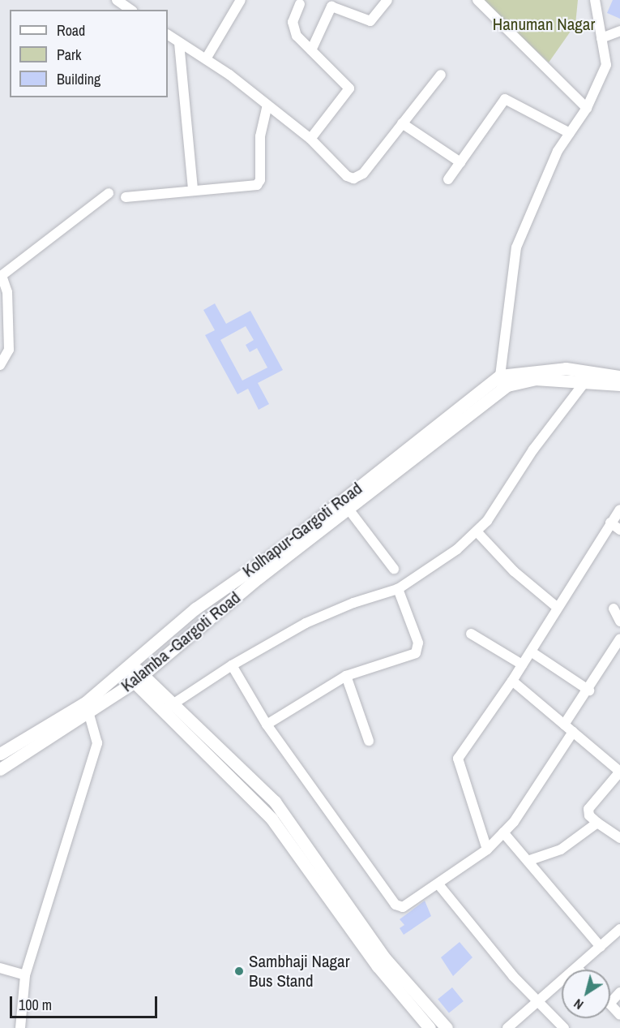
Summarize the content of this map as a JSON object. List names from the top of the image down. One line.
{"streets":{"main road":["Kolhapur-Gargoti Road","Kalamba -Gargoti Road"]},"crossings":[["Kolhapur-Gargoti Road","Kalamba -Gargoti Road"]],"parks":["Hanuman Nagar"],"places":["Sambhaji Nagar Bus Stand"],"legend":["Road","Park","Building"],"scale_bar":"100 m","north":"bottom left"}
